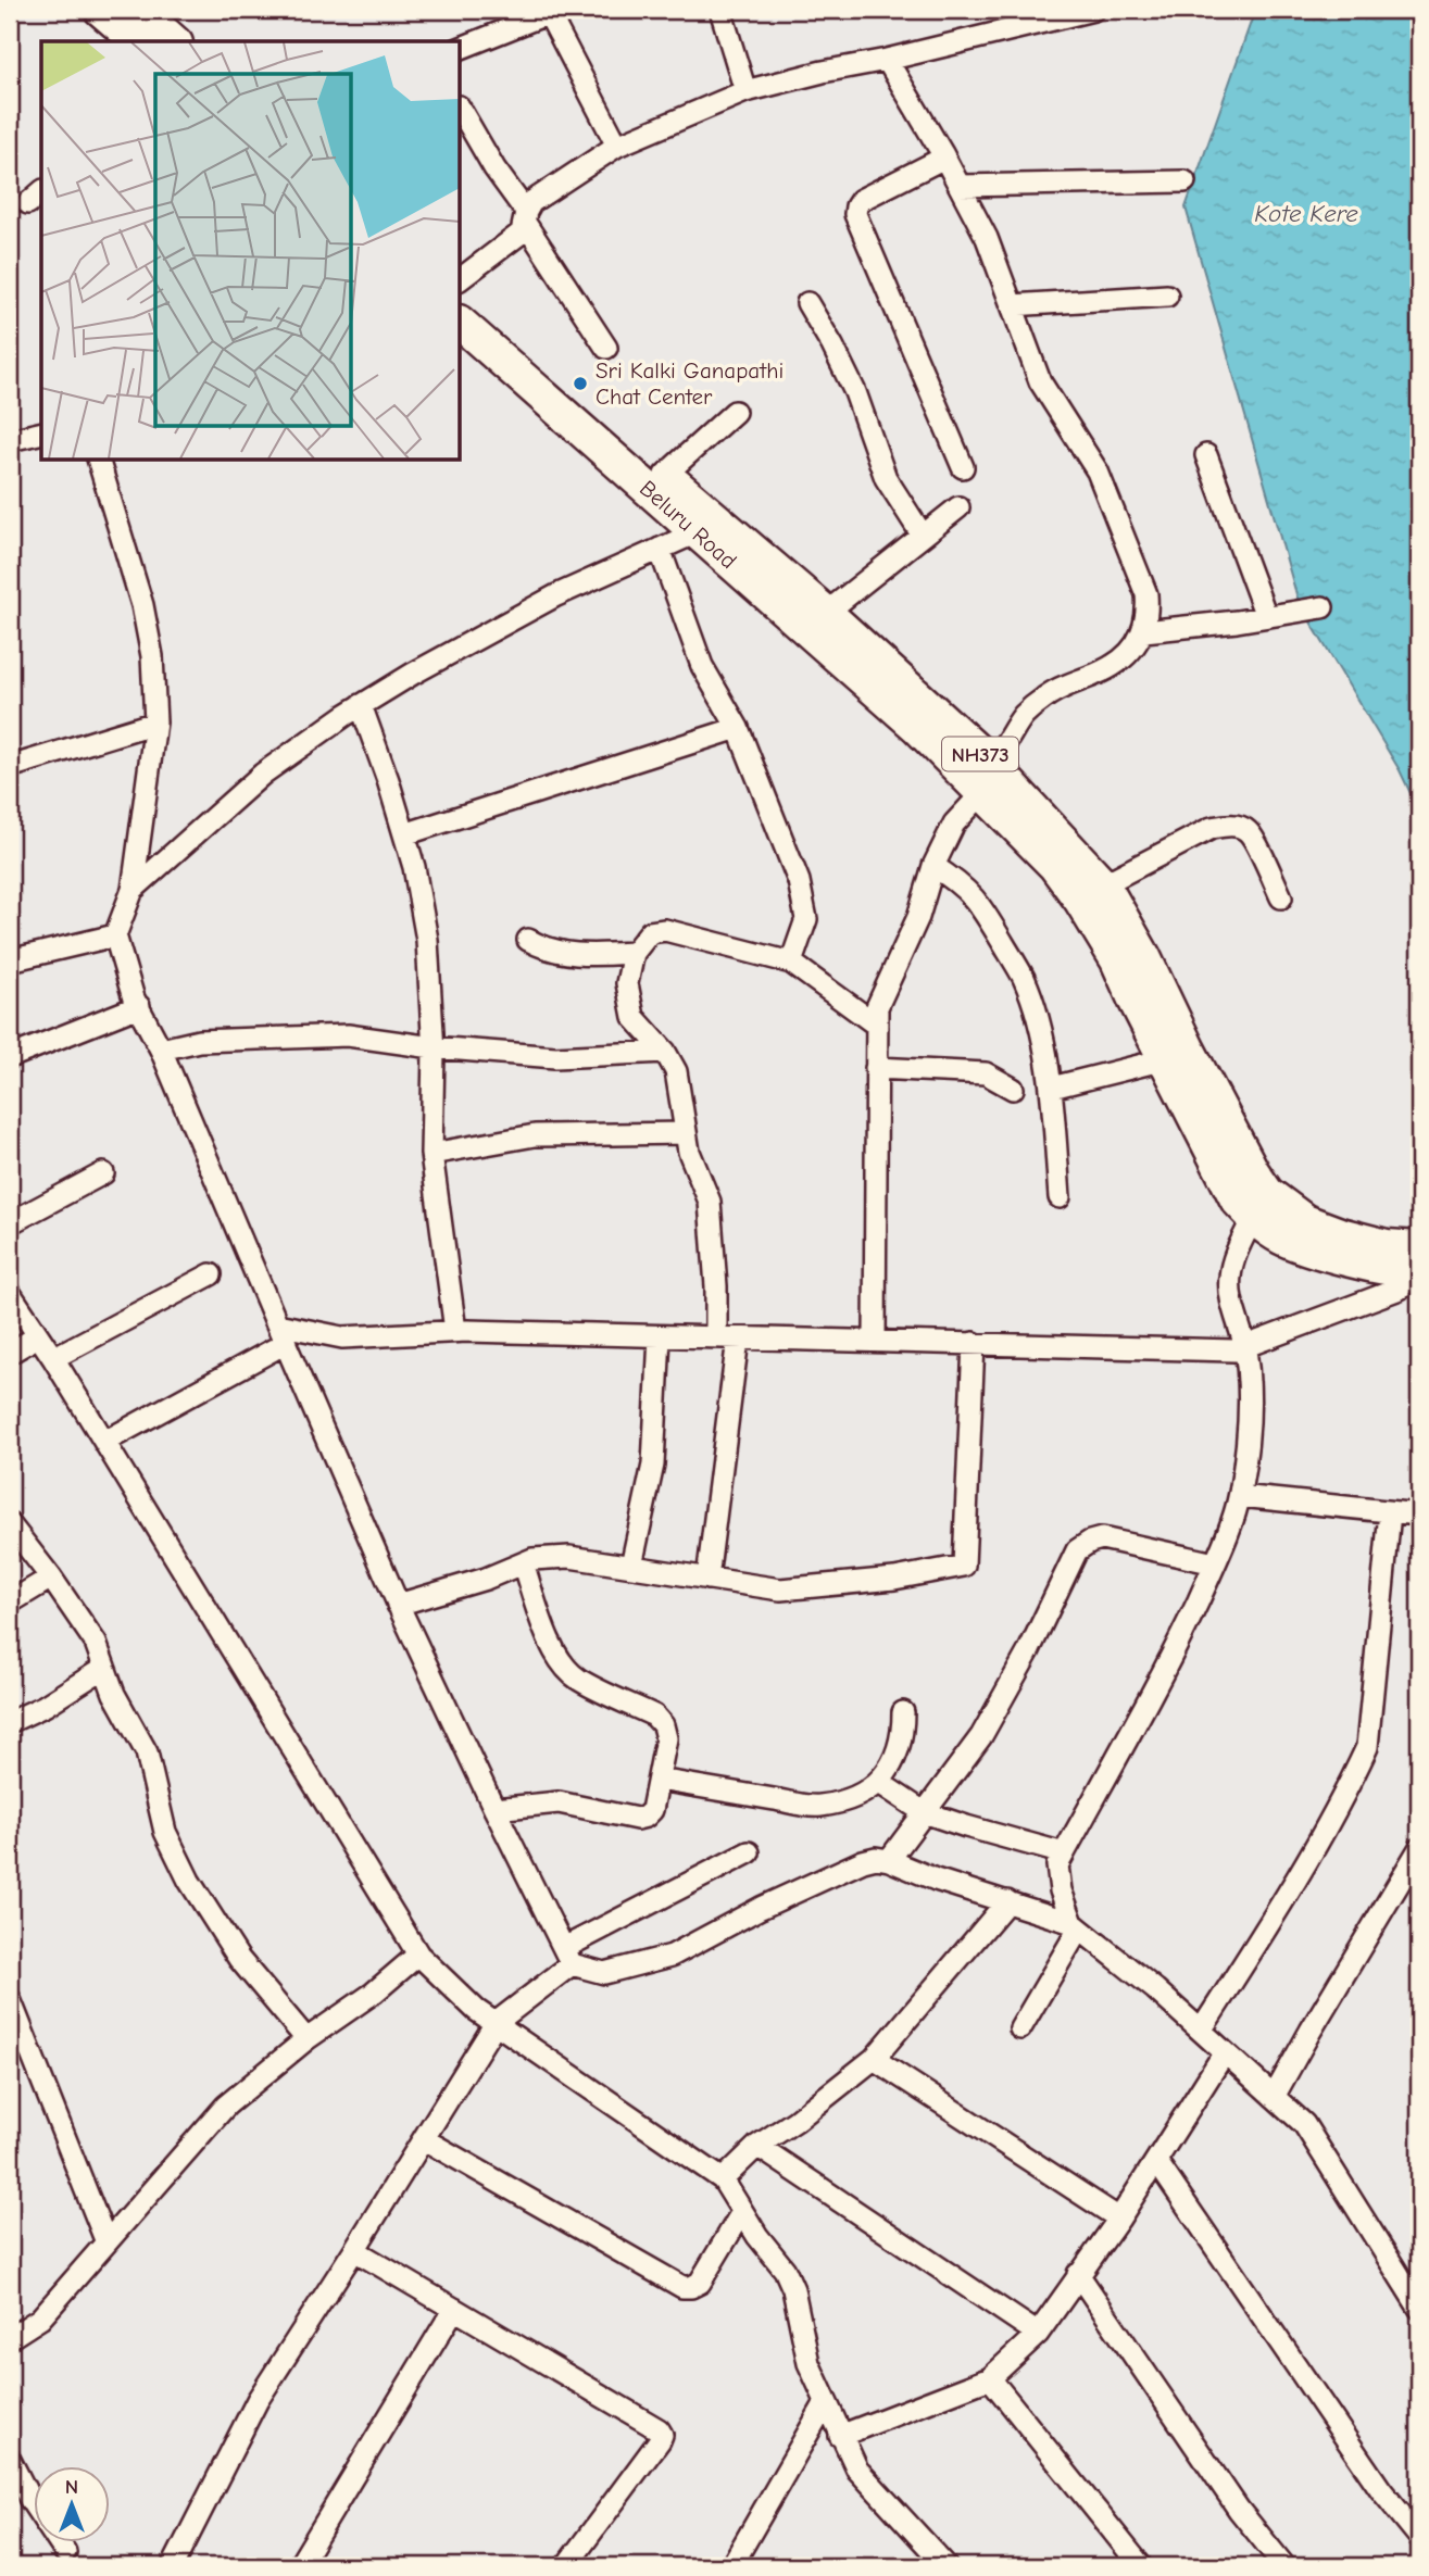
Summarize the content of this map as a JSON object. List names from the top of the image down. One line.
{"streets":{"highway":["Beluru Road","NH373"]},"crossings":[["Beluru Road","NH373"]],"water":["Kote Kere"],"places":["Sri Kalki Ganapathi Chat Center"],"north":"top"}
